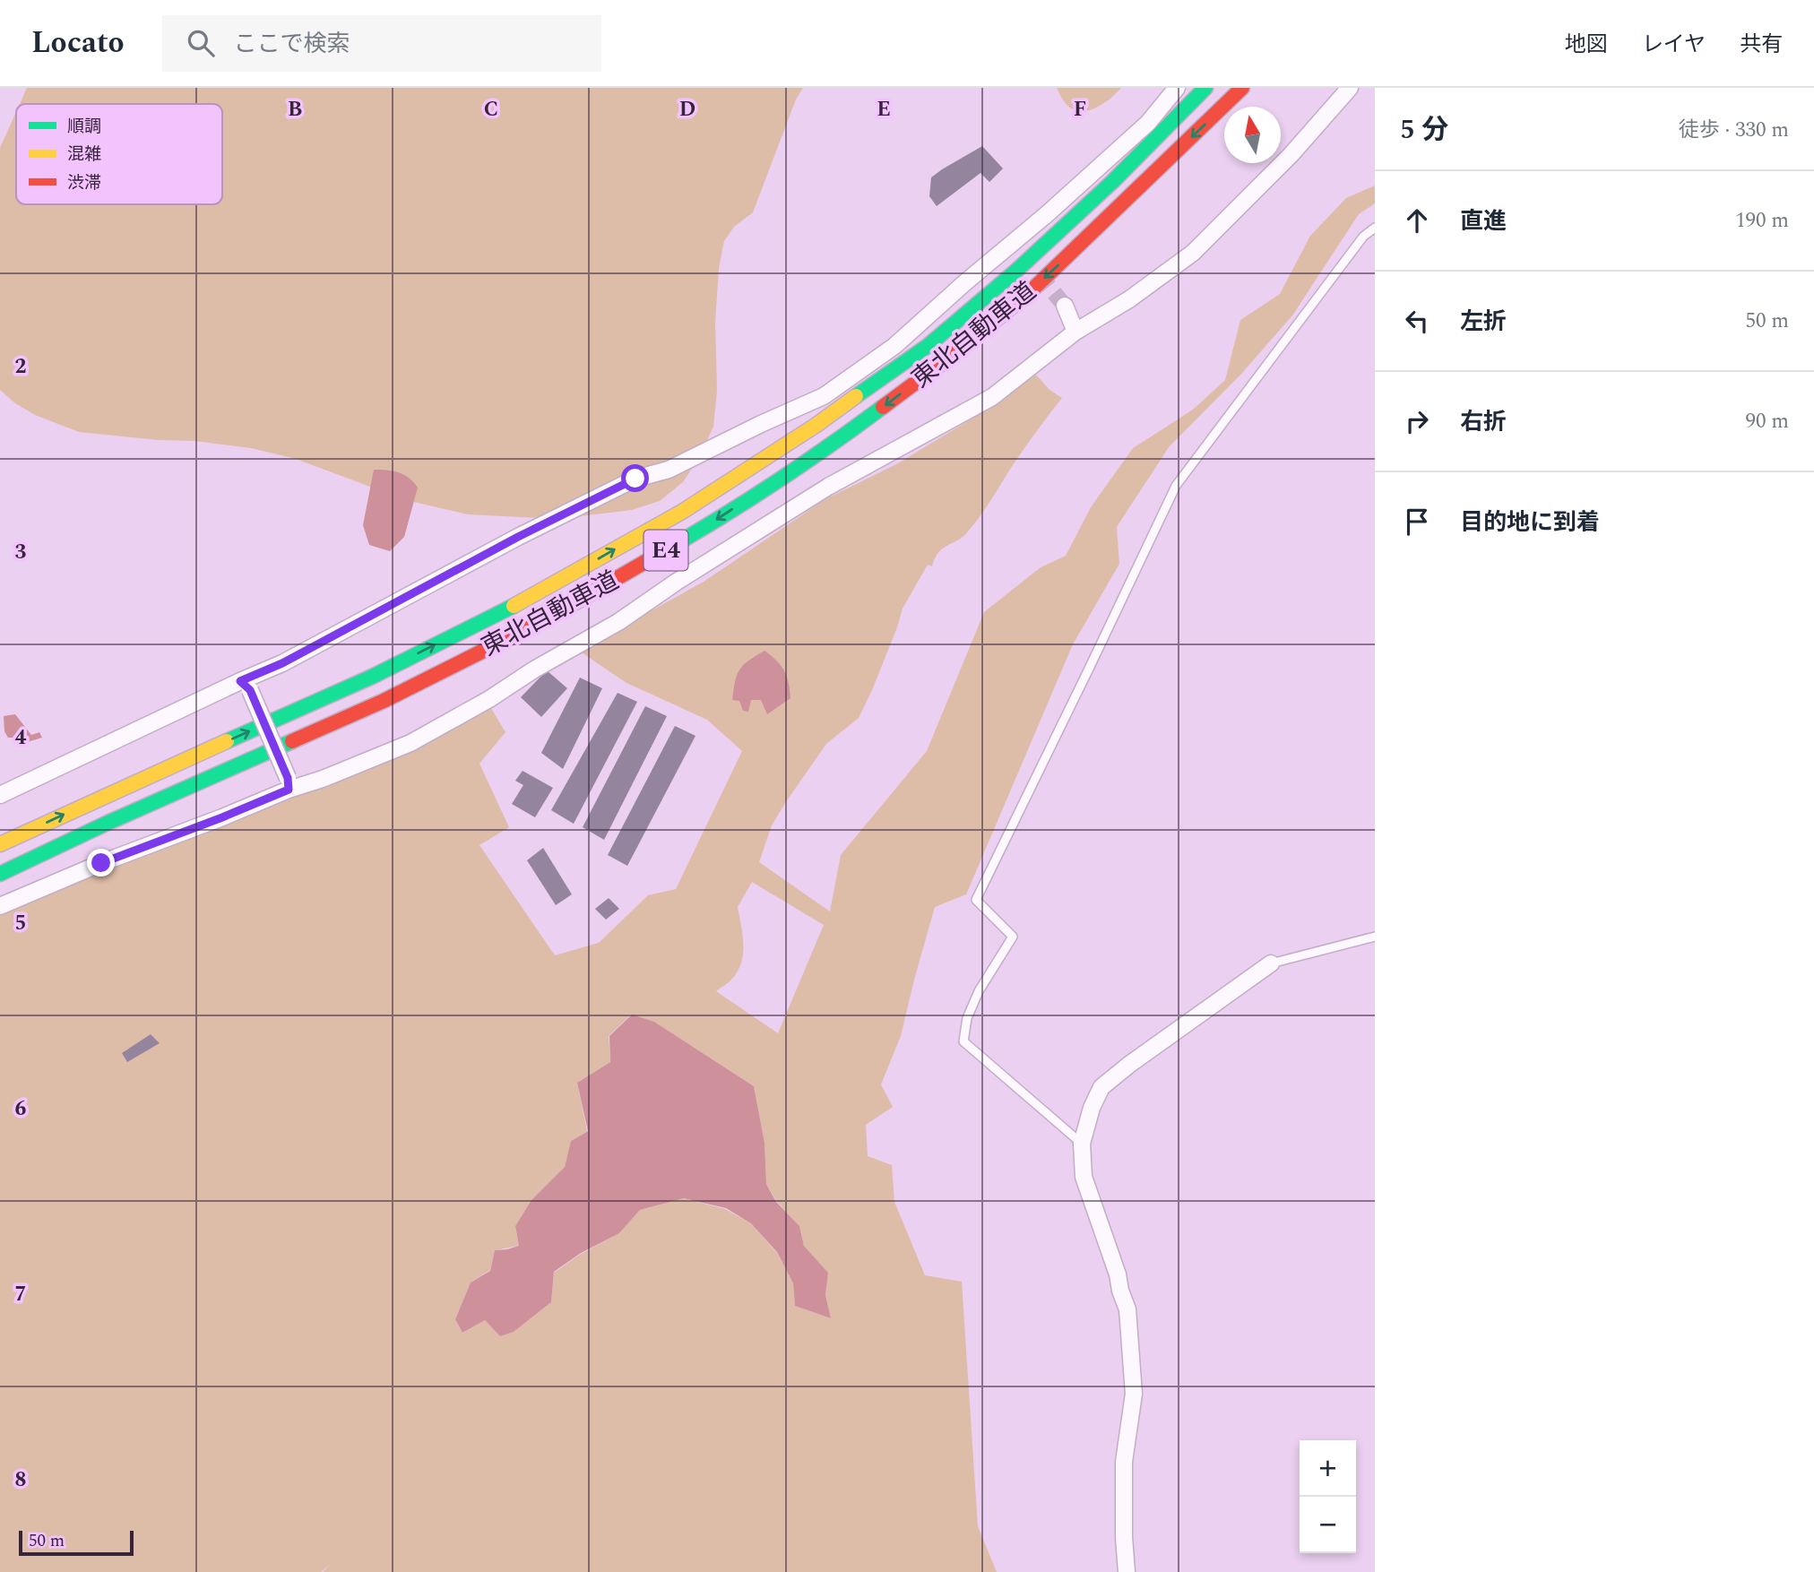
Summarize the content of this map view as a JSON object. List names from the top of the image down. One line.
{"streets":{"highway":["東北自動車道","E4"]},"legend":["順調","混雑","渋滞"],"scale_bar":"50 m","north":"top","page":{"header":"Locato","search":"ここで検索","nav":["地図","レイヤ","共有"],"heading":["5 分","徒歩 · 330 m"],"list":[["直進","190 m"],["左折","50 m"],["右折","90 m"],"目的地に到着"],"map_buttons":["+","−"],"scale":"50 m"},"grid":{"columns":["B","C","D","E","F"],"rows":["2","3","4","5","6","7","8"]}}
